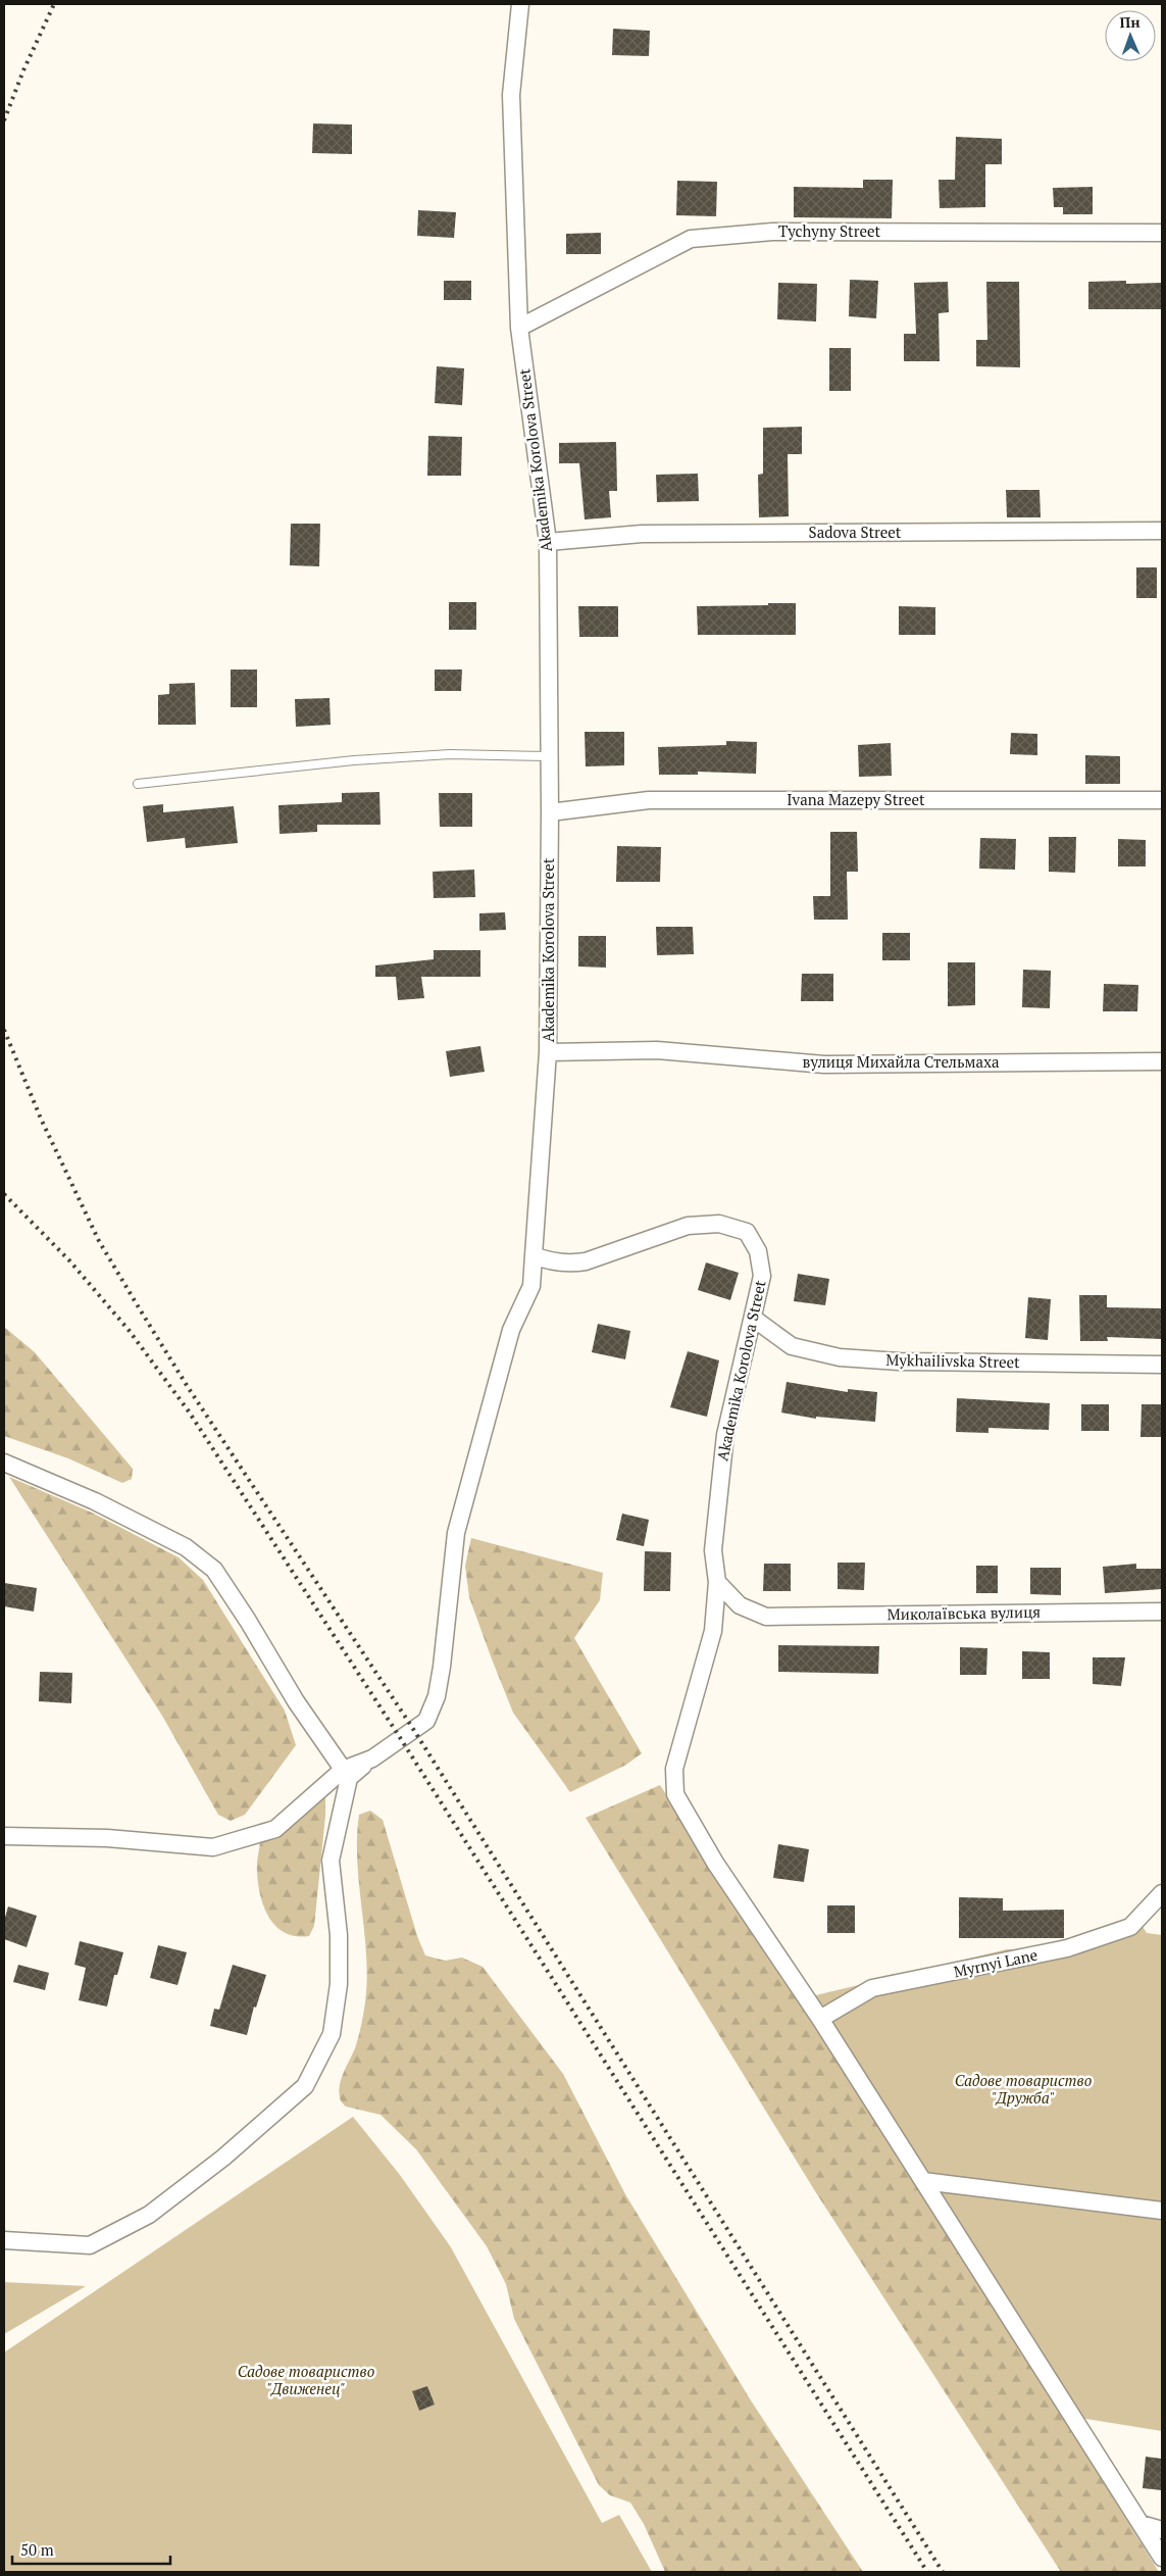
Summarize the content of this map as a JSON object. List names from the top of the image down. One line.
{"streets":{"street":["Tychyny Street","Akademika Korolova Street","Sadova Street","Ivana Mazepy Street","вулиця Михайла Стельмаха","Mykhailivska Street","Миколаївська вулиця","Myrnyi Lane"]},"crossings":[["Tychyny Street","Akademika Korolova Street"],["Akademika Korolova Street","Sadova Street"],["Akademika Korolova Street","Ivana Mazepy Street"],["Akademika Korolova Street","вулиця Михайла Стельмаха"],["Akademika Korolova Street","Mykhailivska Street"],["Akademika Korolova Street","Миколаївська вулиця"],["Akademika Korolova Street","Myrnyi Lane"]],"parks":["Садове товариство \"Дружба\"","Садове товариство \"Движенец\""],"scale_bar":"50 m","north":"top"}
